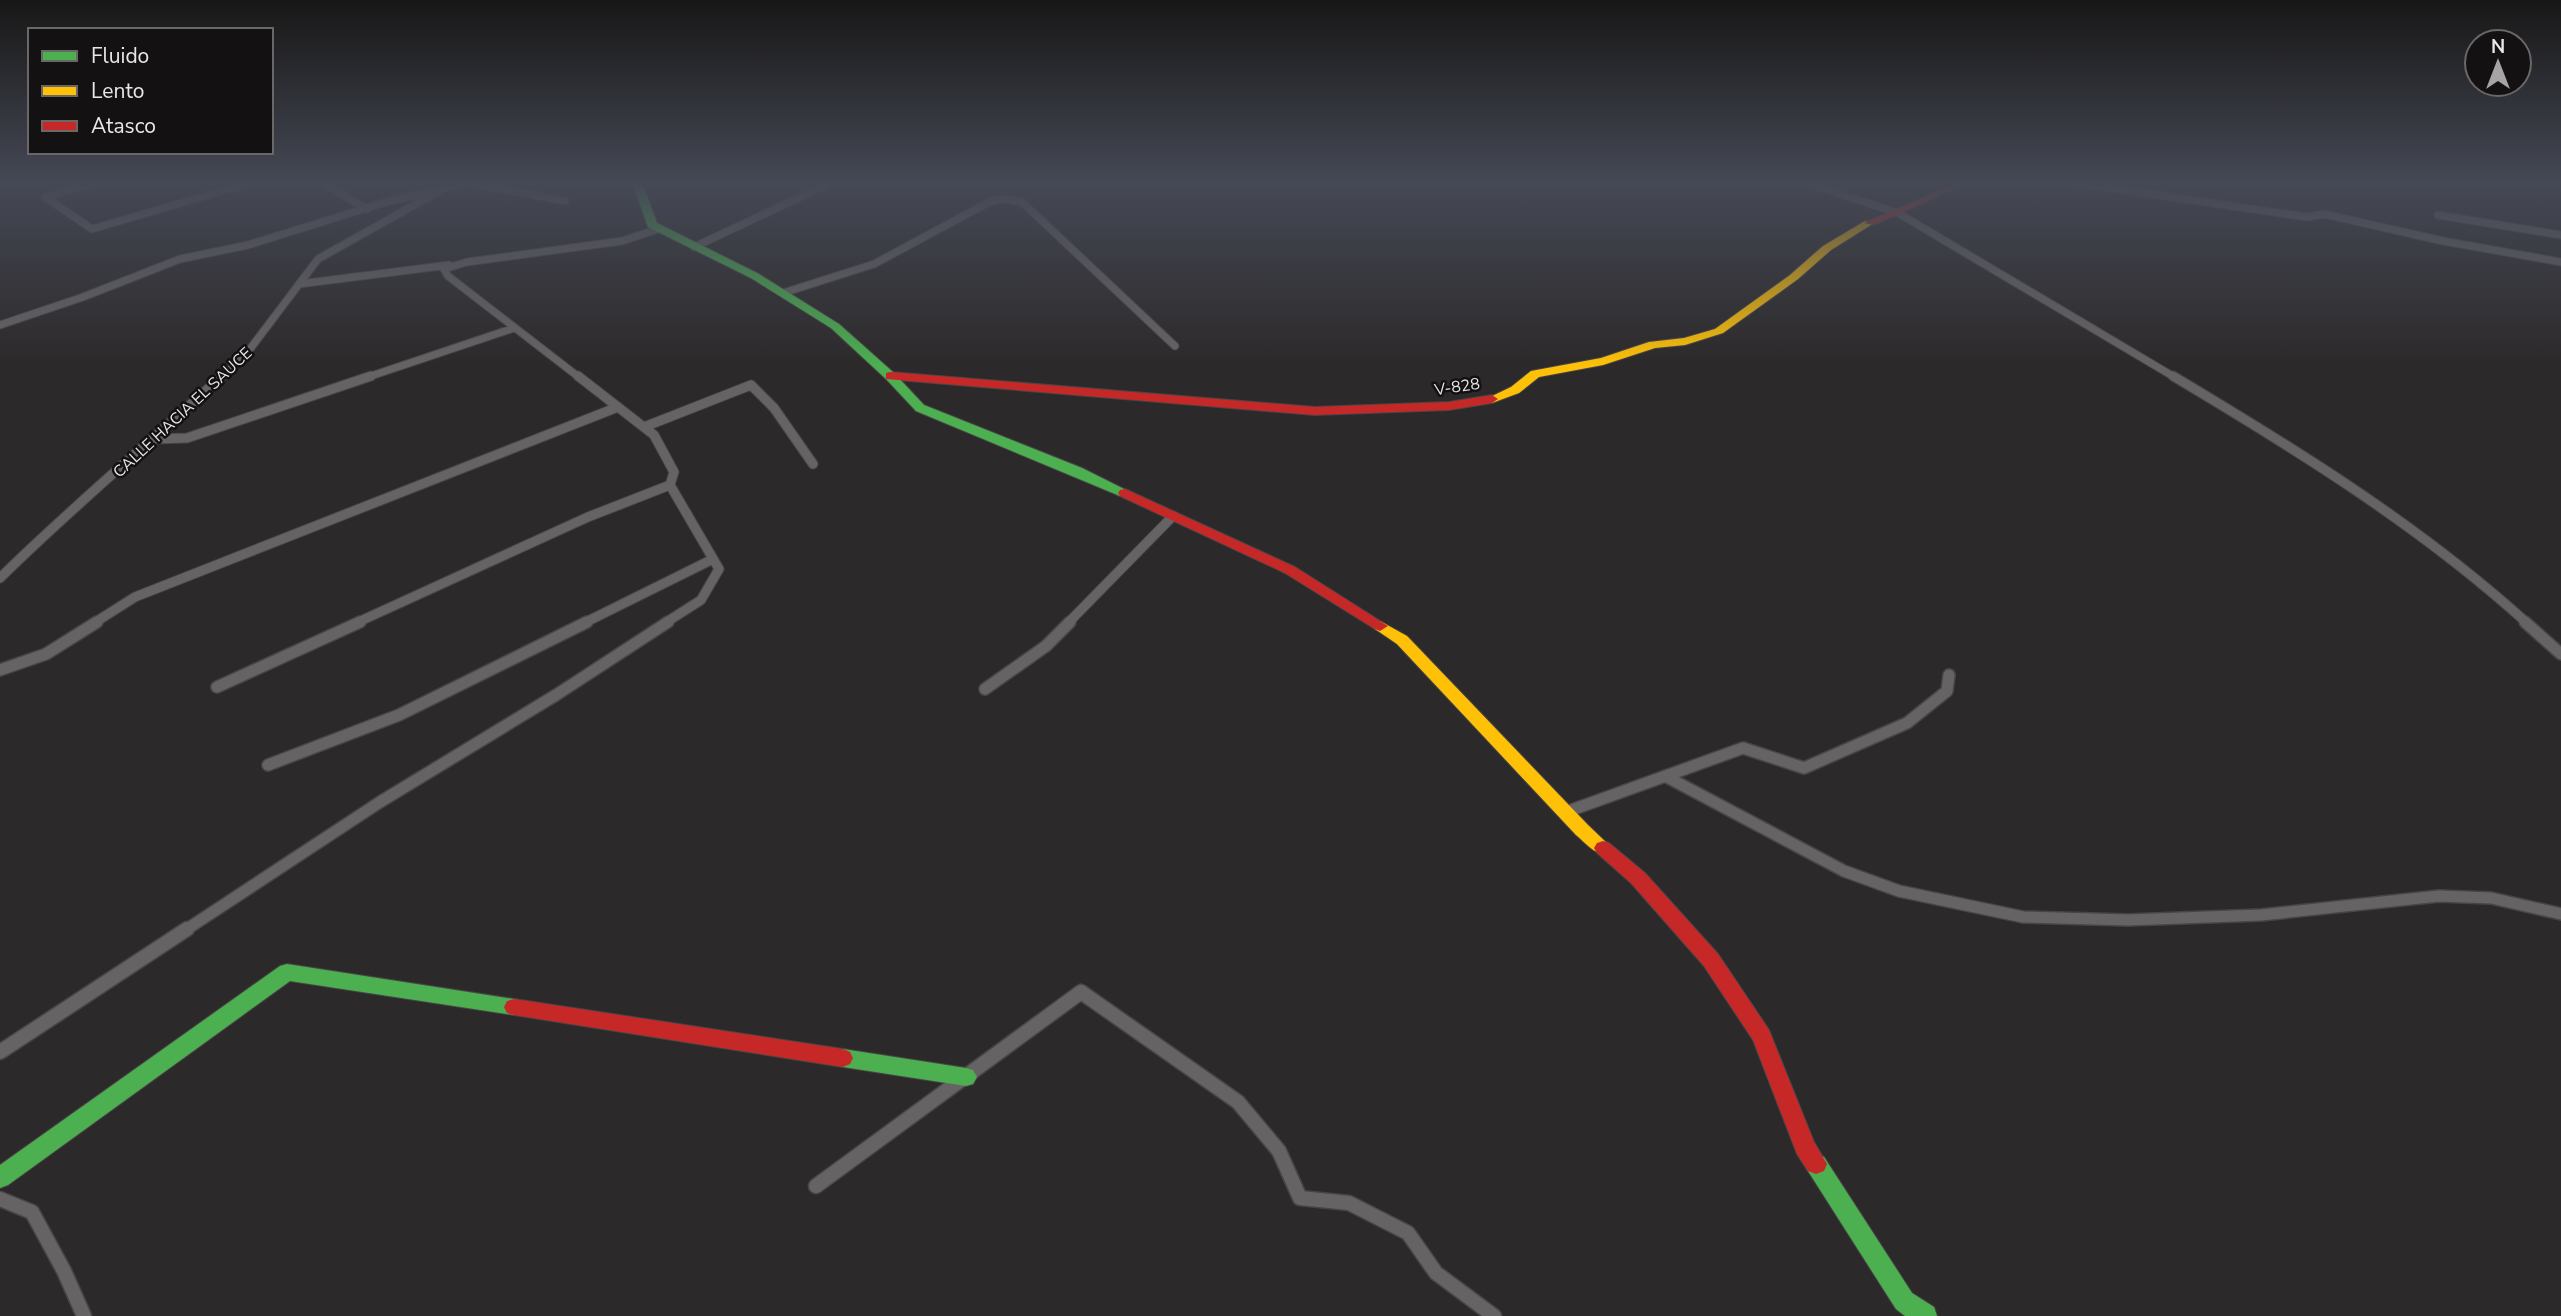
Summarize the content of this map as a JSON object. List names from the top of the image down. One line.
{"streets":{"street":["V-828","CALLE HACIA EL SAUCE"]},"legend":["Fluido","Lento","Atasco"],"north":"top"}
